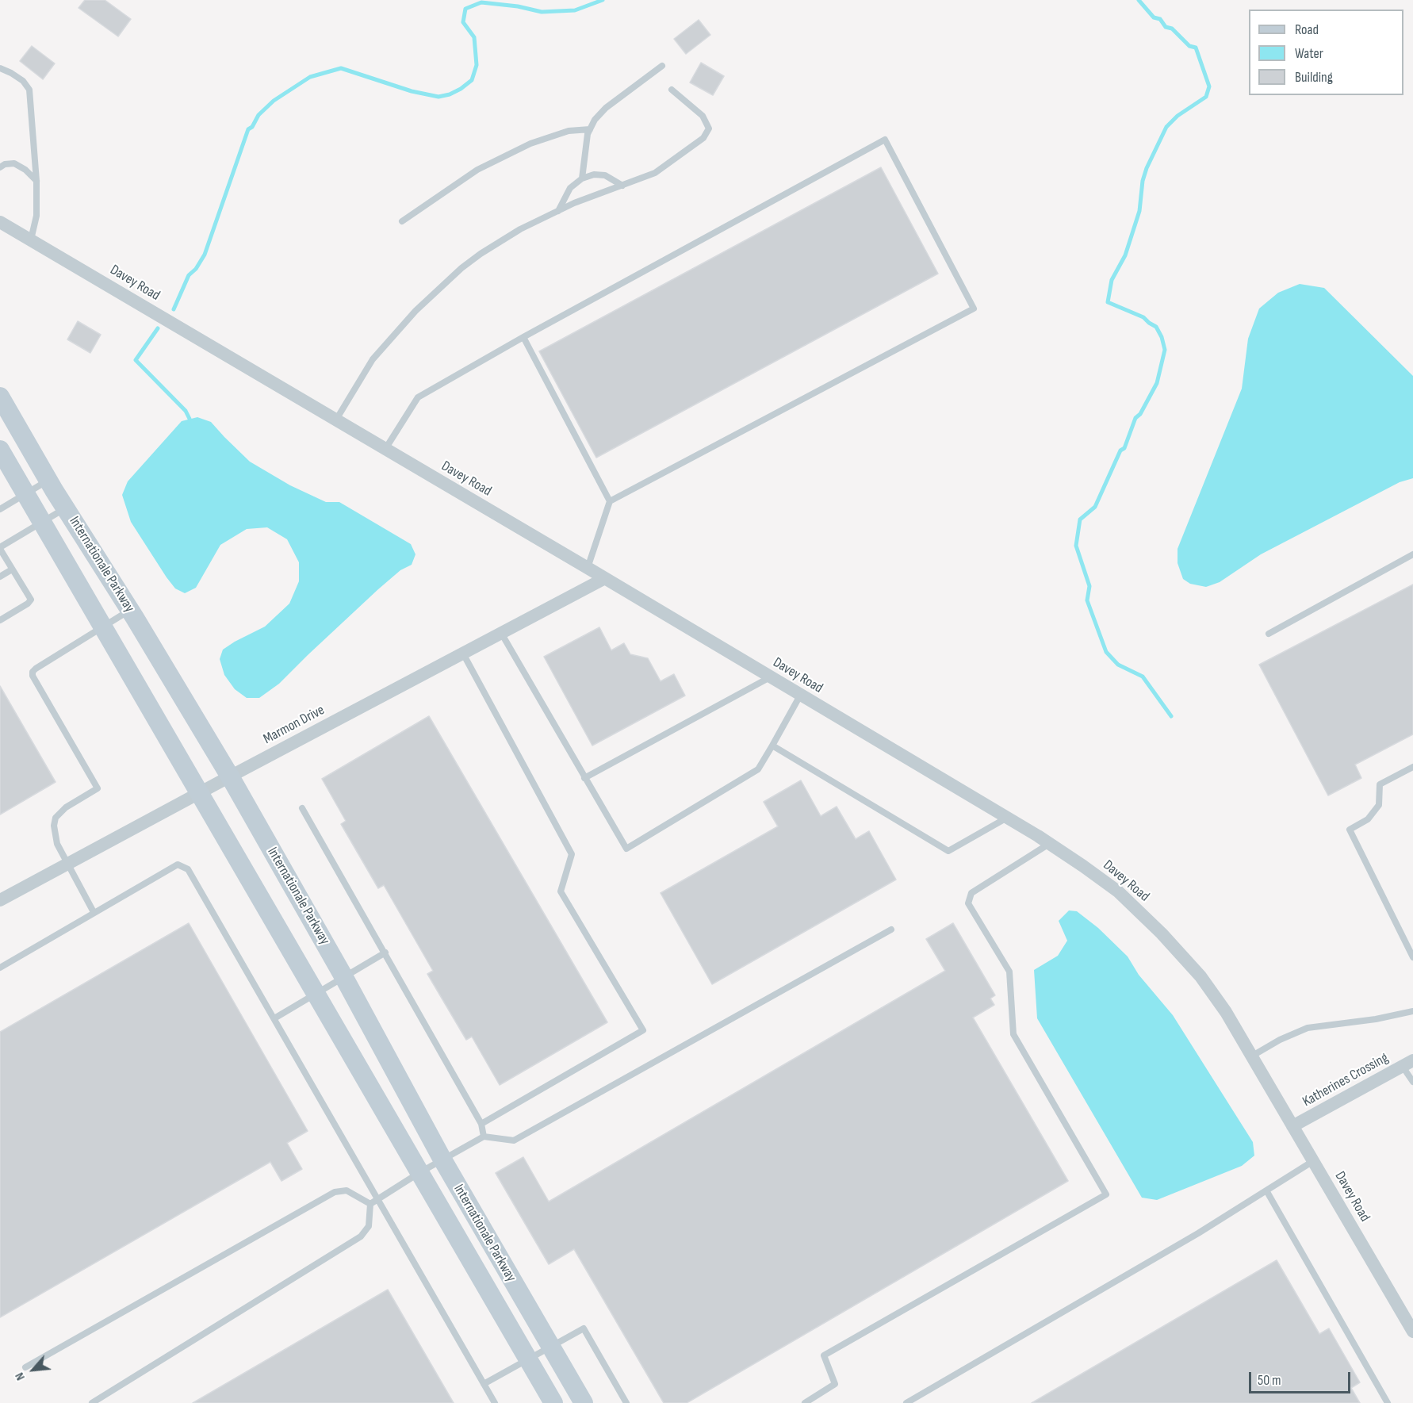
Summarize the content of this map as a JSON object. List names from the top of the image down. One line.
{"streets":{"street":["Davey Road","Internationale Parkway","Marmon Drive","Katherines Crossing"]},"crossings":[["Davey Road","Marmon Drive"],["Davey Road","Katherines Crossing"],["Internationale Parkway","Marmon Drive"]],"legend":["Road","Water","Building"],"scale_bar":"50 m","north":"bottom left"}
